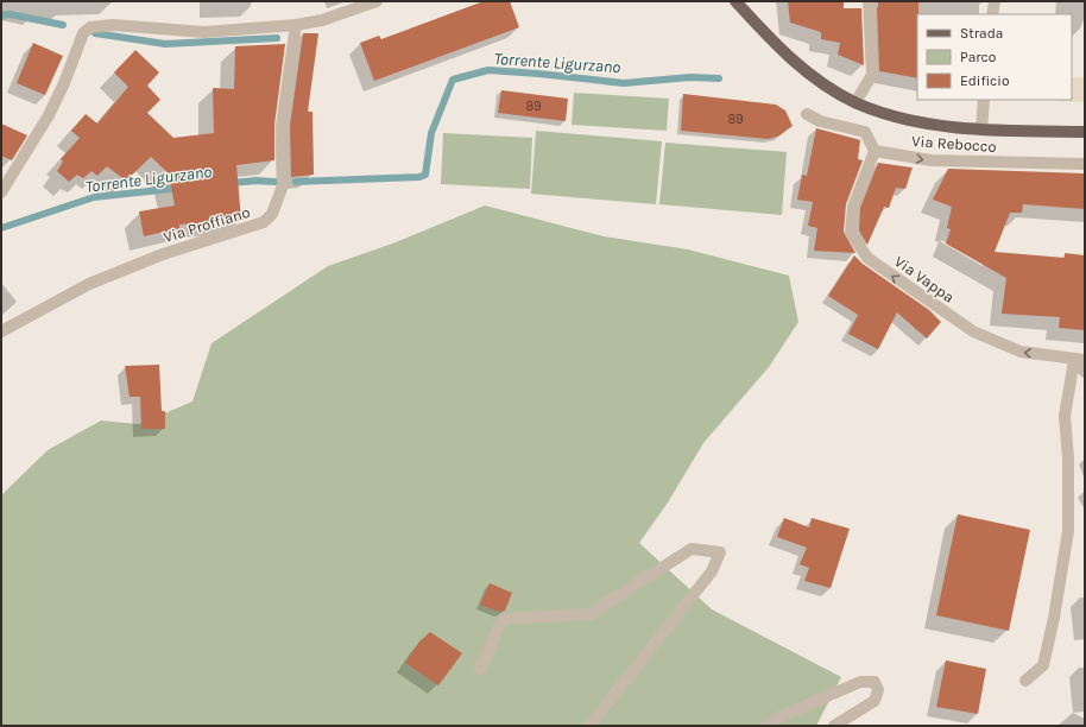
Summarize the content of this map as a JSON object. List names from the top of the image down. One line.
{"streets":{"street":["Via Rebocco","Via Proffiano","Via Vappa"]},"crossings":[["Via Rebocco","Via Vappa"]],"one_way":["Via Rebocco","Via Vappa"],"water":["Torrente Ligurzano"],"house_numbers":["89","89"],"legend":["Strada","Parco","Edificio"]}
